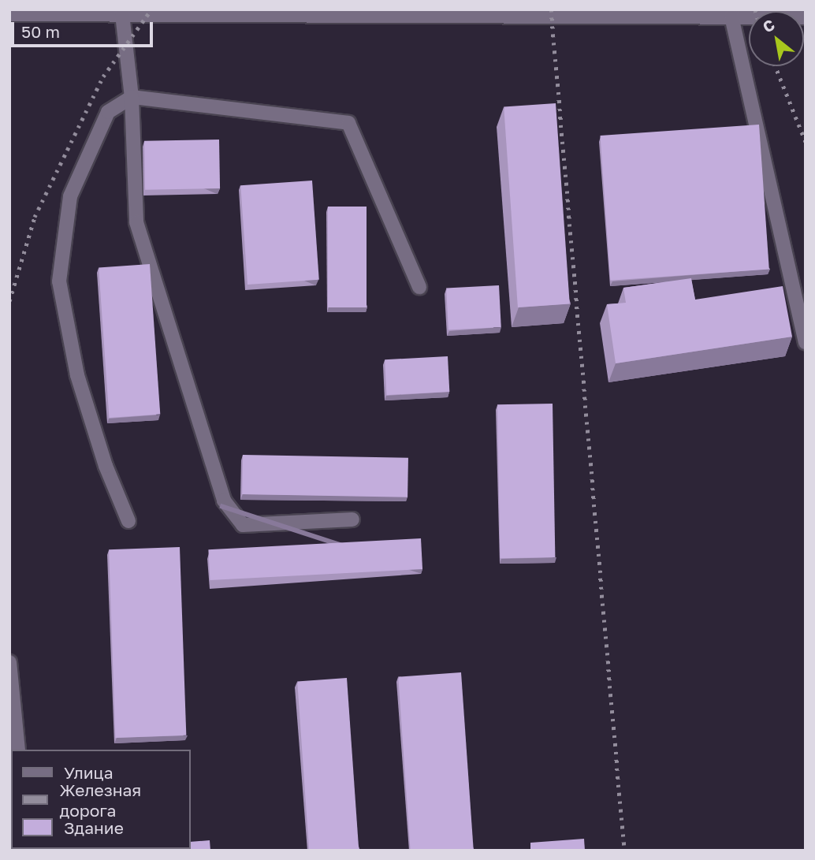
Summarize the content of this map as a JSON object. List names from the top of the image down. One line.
{"legend":["Улица","Железная дорога","Здание"],"scale_bar":"50 m","north":"top left"}
